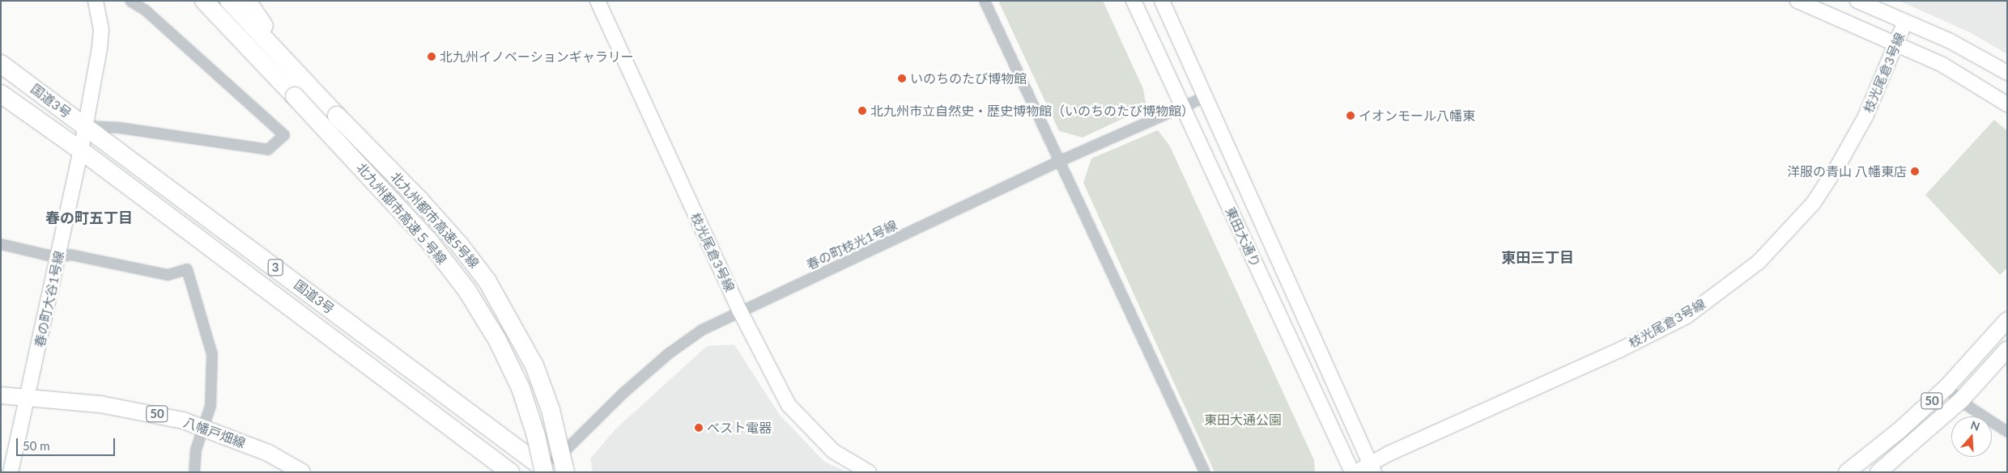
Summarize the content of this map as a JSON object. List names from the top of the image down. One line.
{"streets":{"highway":["国道3号","北九州都市高速５号線","北九州都市高速5号線","3"],"main road":["50","八幡戸畑線"],"street":["枝光尾倉3号線","東田大通り","春の町枝光1号線","春の町大谷1号線"]},"crossings":[["枝光尾倉3号線","東田大通り"],["枝光尾倉3号線","春の町枝光1号線"],["国道3号","北九州都市高速５号線"],["国道3号","春の町枝光1号線"],["国道3号","春の町大谷1号線"],["北九州都市高速５号線","春の町枝光1号線"],["東田大通り","春の町枝光1号線"],["春の町大谷1号線","八幡戸畑線"]],"districts":["春の町五丁目","東田三丁目"],"parks":["東田大通公園"],"places":["北九州イノベーションギャラリー","いのちのたび博物館","北九州市立自然史・歴史博物館（いのちのたび博物館）","イオンモール八幡東","洋服の青山 八幡東店","ベスト電器"],"scale_bar":"50 m","north":"top"}
